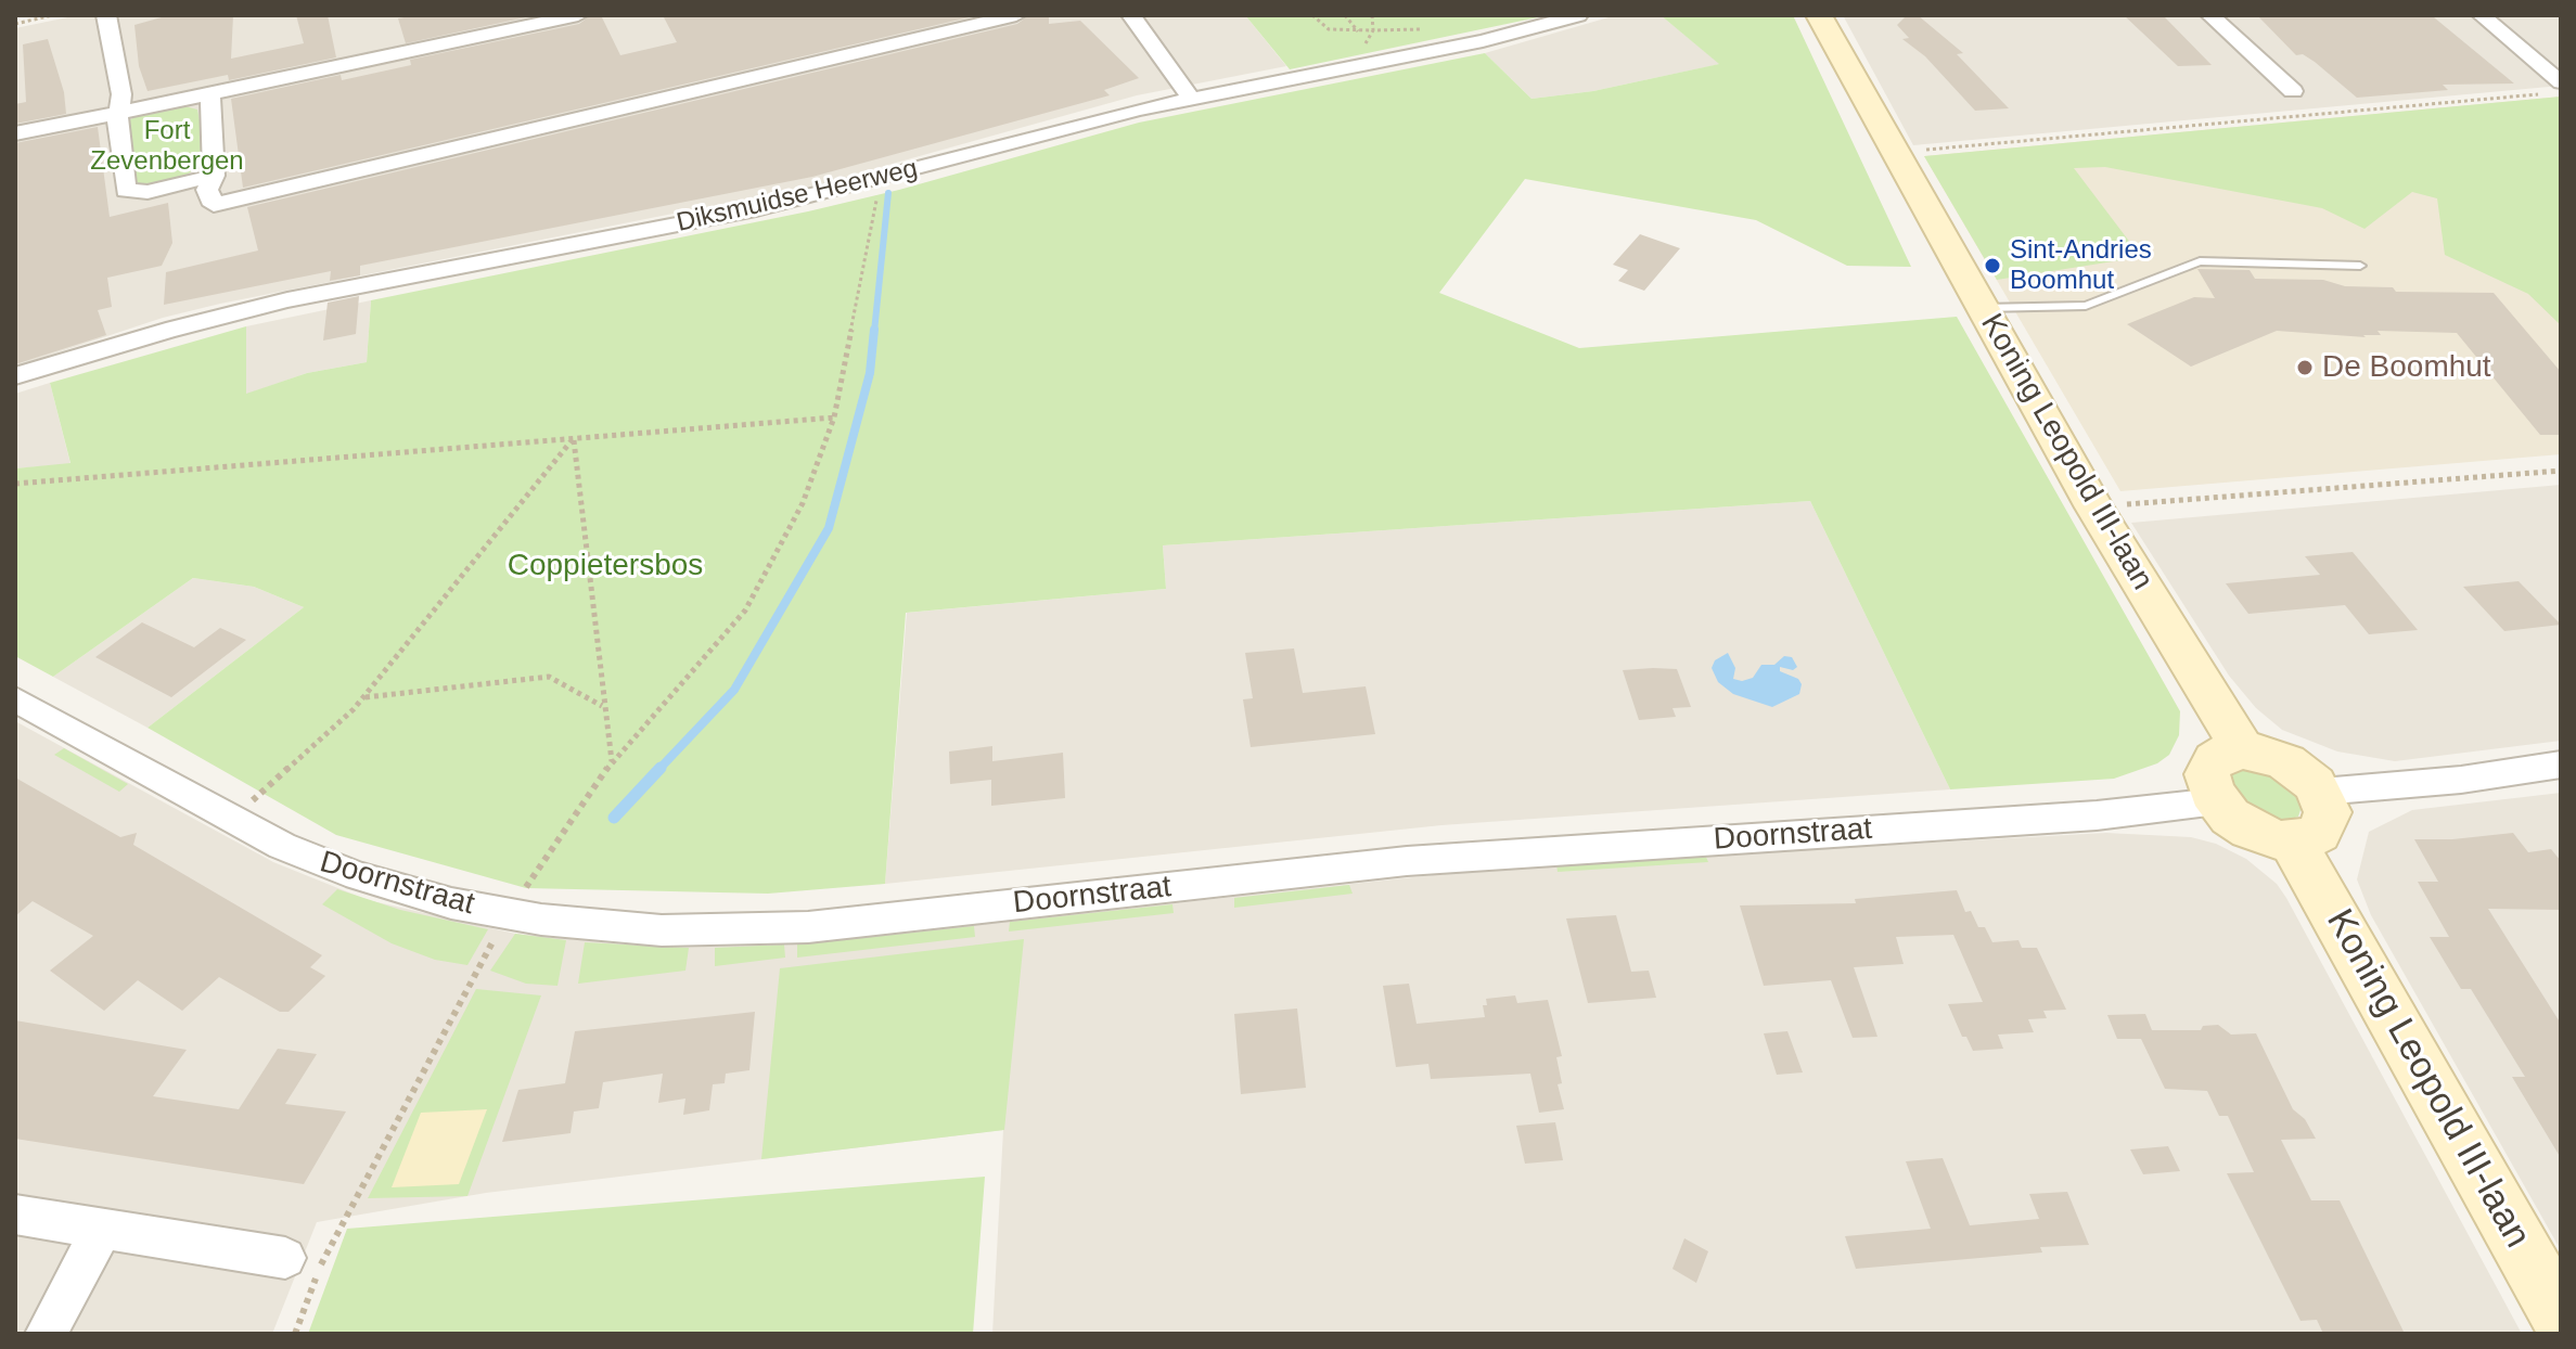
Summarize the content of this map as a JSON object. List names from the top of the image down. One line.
{"streets":{"street":["Diksmuidse Heerweg","Koning Leopold III-laan","Doornstraat"]},"crossings":[["Koning Leopold III-laan","Doornstraat"]],"parks":["Fort Zevenbergen","Coppietersbos"],"places":["Sint-Andries Boomhut","De Boomhut"]}
